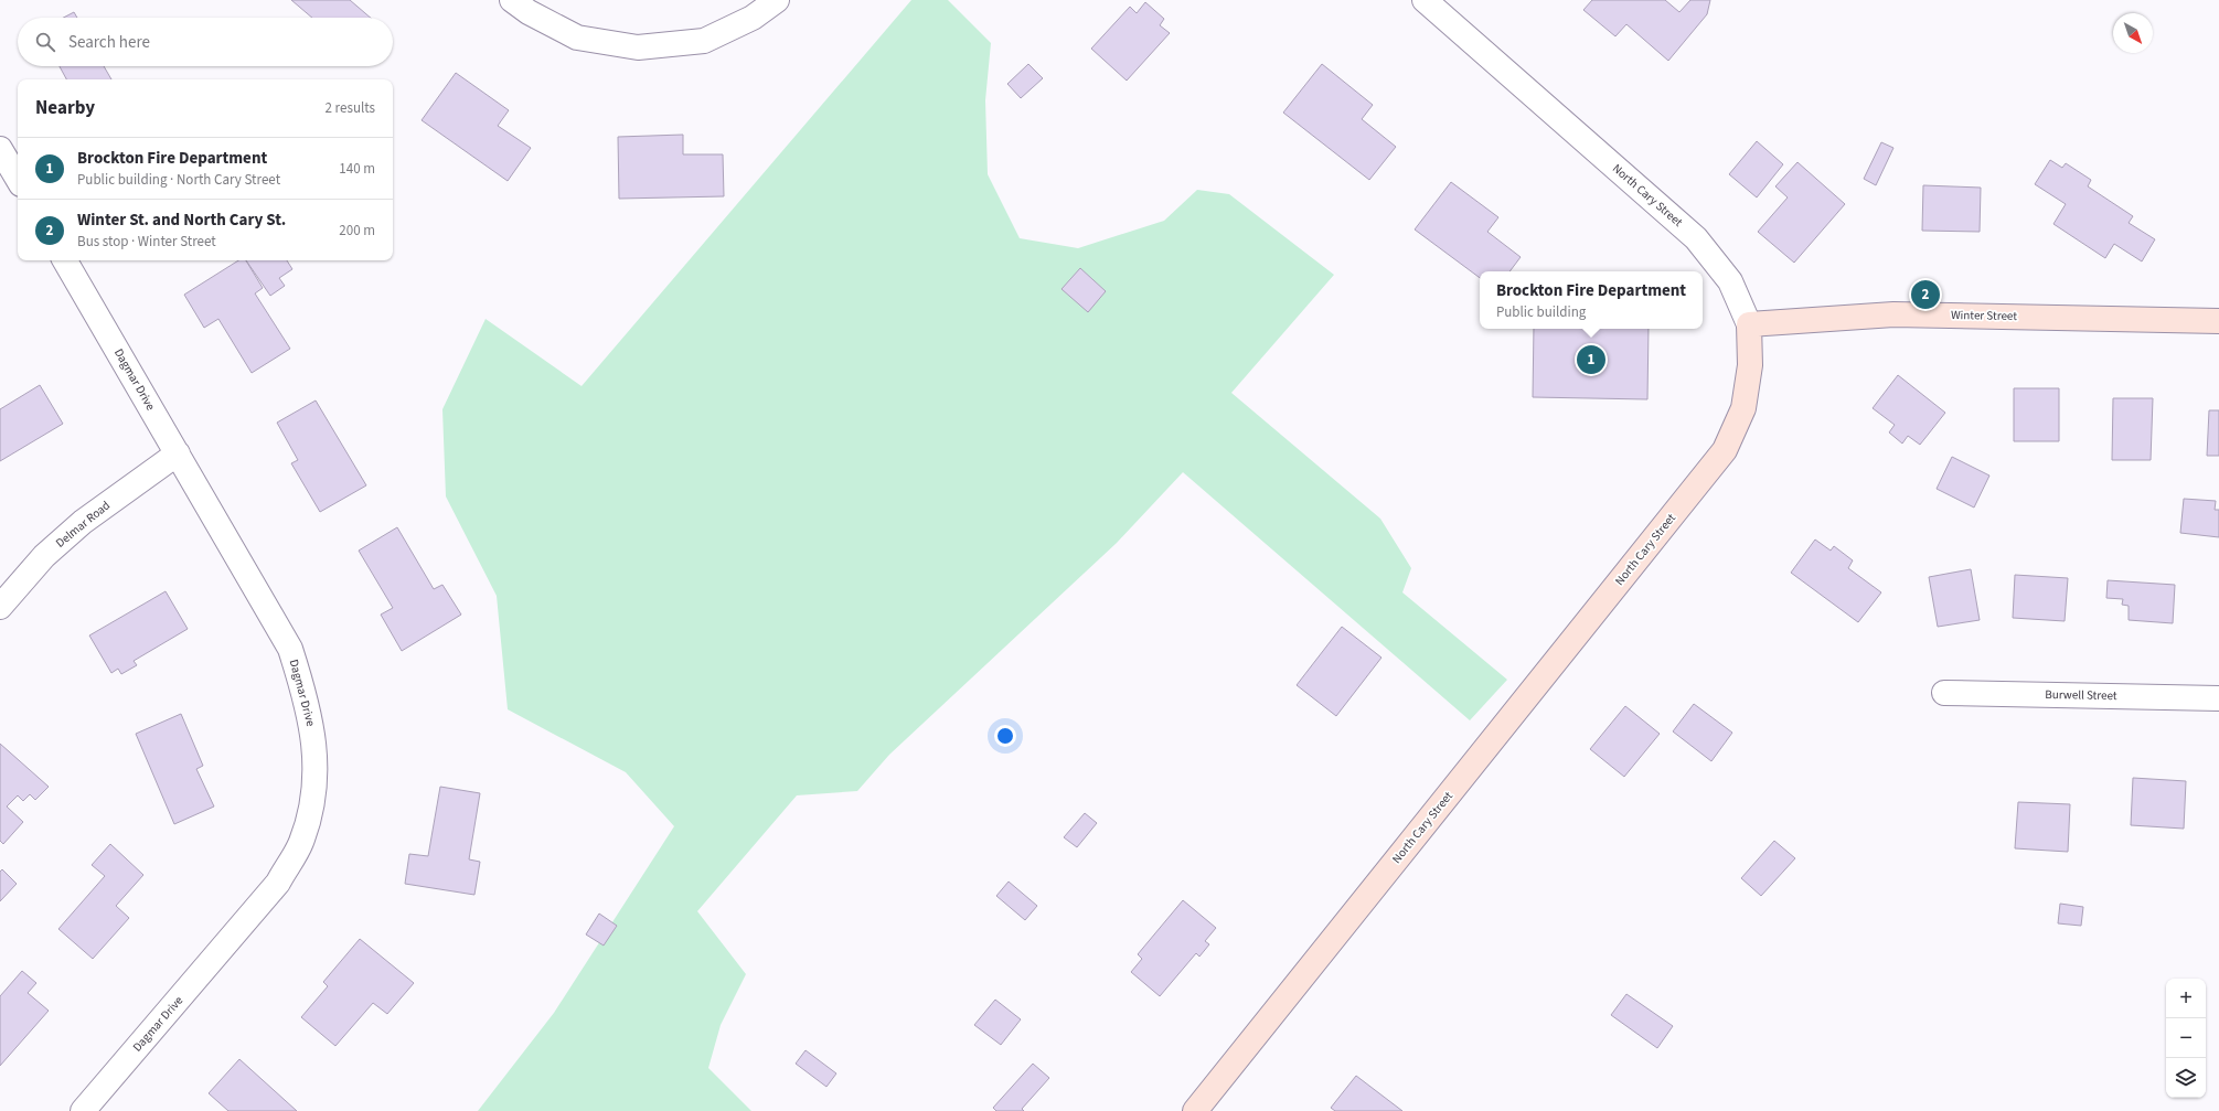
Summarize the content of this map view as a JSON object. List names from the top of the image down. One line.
{"streets":{"main road":["North Cary Street","Winter Street"],"street":["Dagmar Drive","Delmar Road","Burwell Street"]},"crossings":[["North Cary Street","Winter Street"],["Dagmar Drive","Delmar Road"]],"north":"bottom right","page":{"search":"Search here","heading":["Nearby","2 results"],"list":[{"mark":"1","name":"Brockton Fire Department","note":"Public building · North Cary Street","value":"140 m"},{"mark":"2","name":"Winter St. and North Cary St.","note":"Bus stop · Winter Street","value":"200 m"}],"popup":["Brockton Fire Department","Public building"],"pins":["2","1"],"map_buttons":["+","−"]}}
